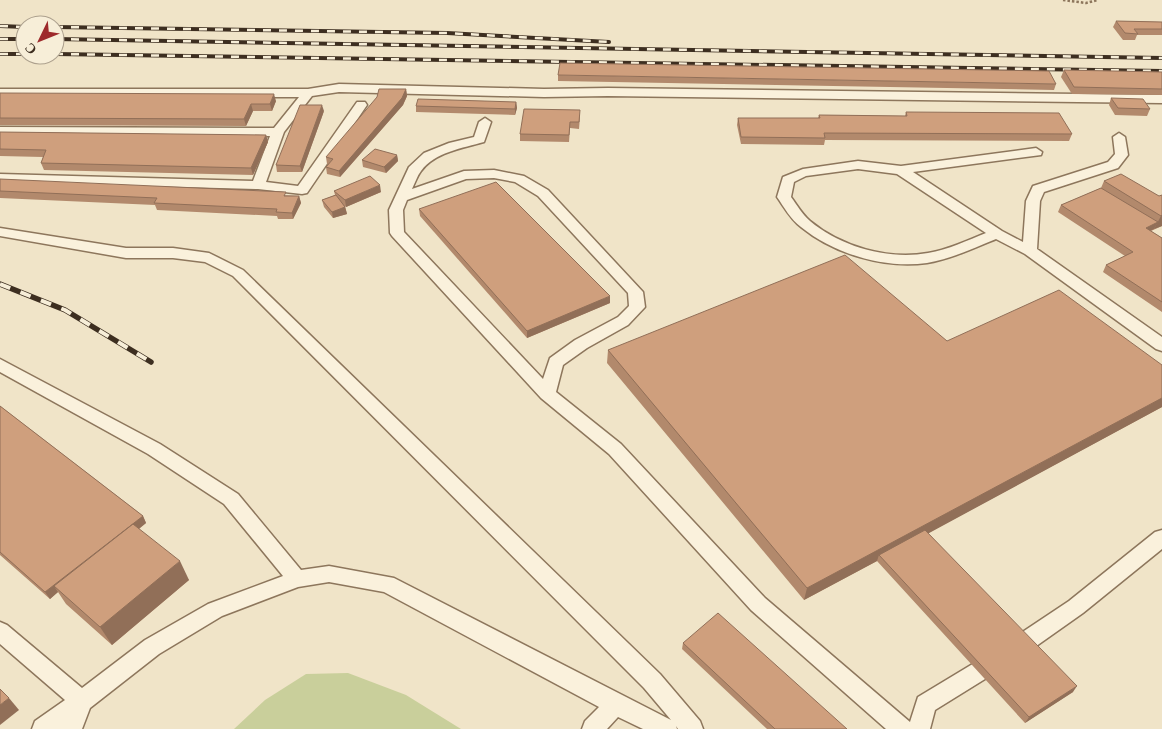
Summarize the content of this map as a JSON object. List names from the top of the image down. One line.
{"north":"bottom left"}
